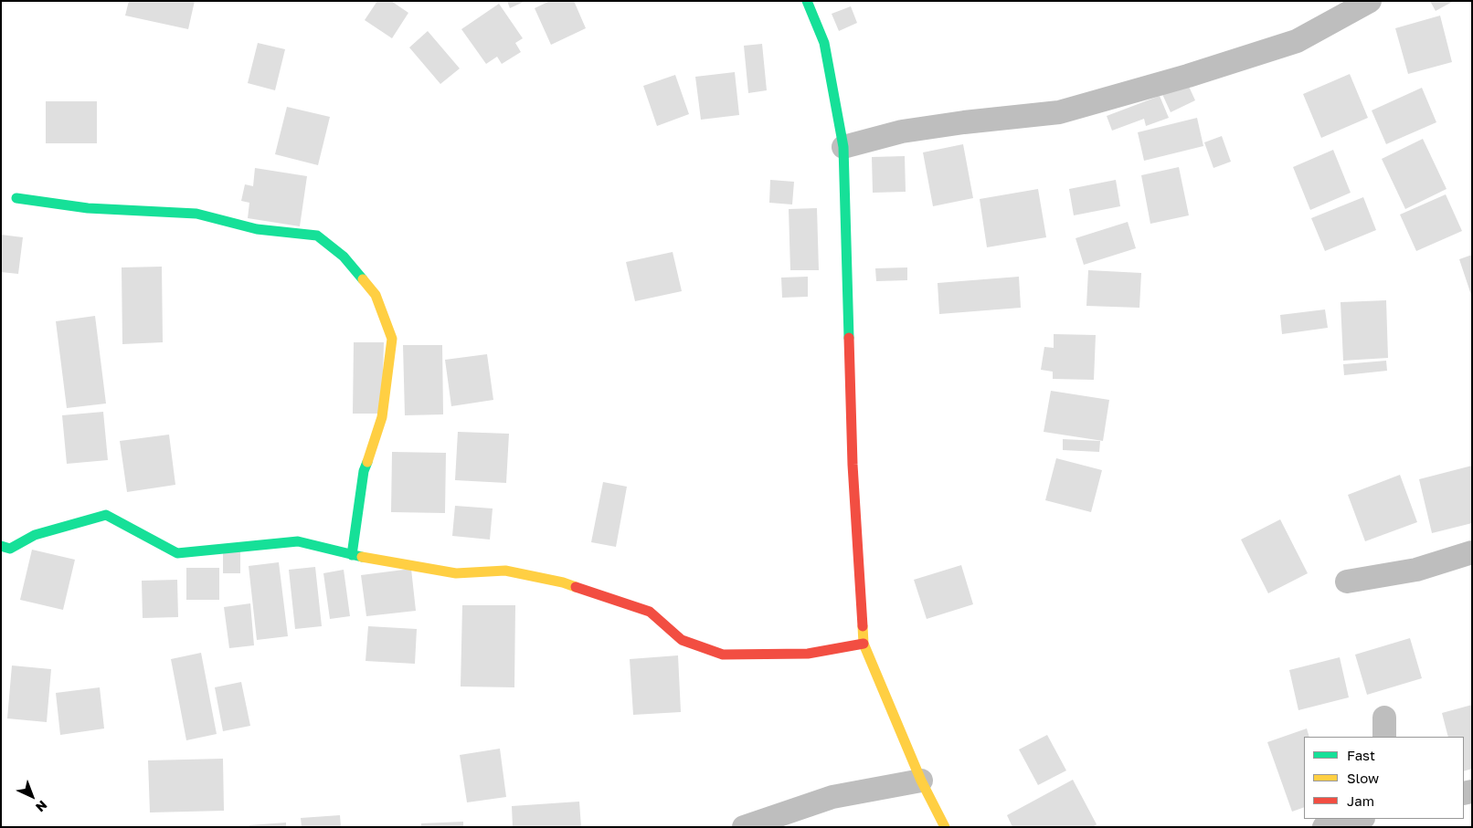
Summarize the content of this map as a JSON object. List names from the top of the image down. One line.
{"legend":["Fast","Slow","Jam"],"north":"bottom right"}
